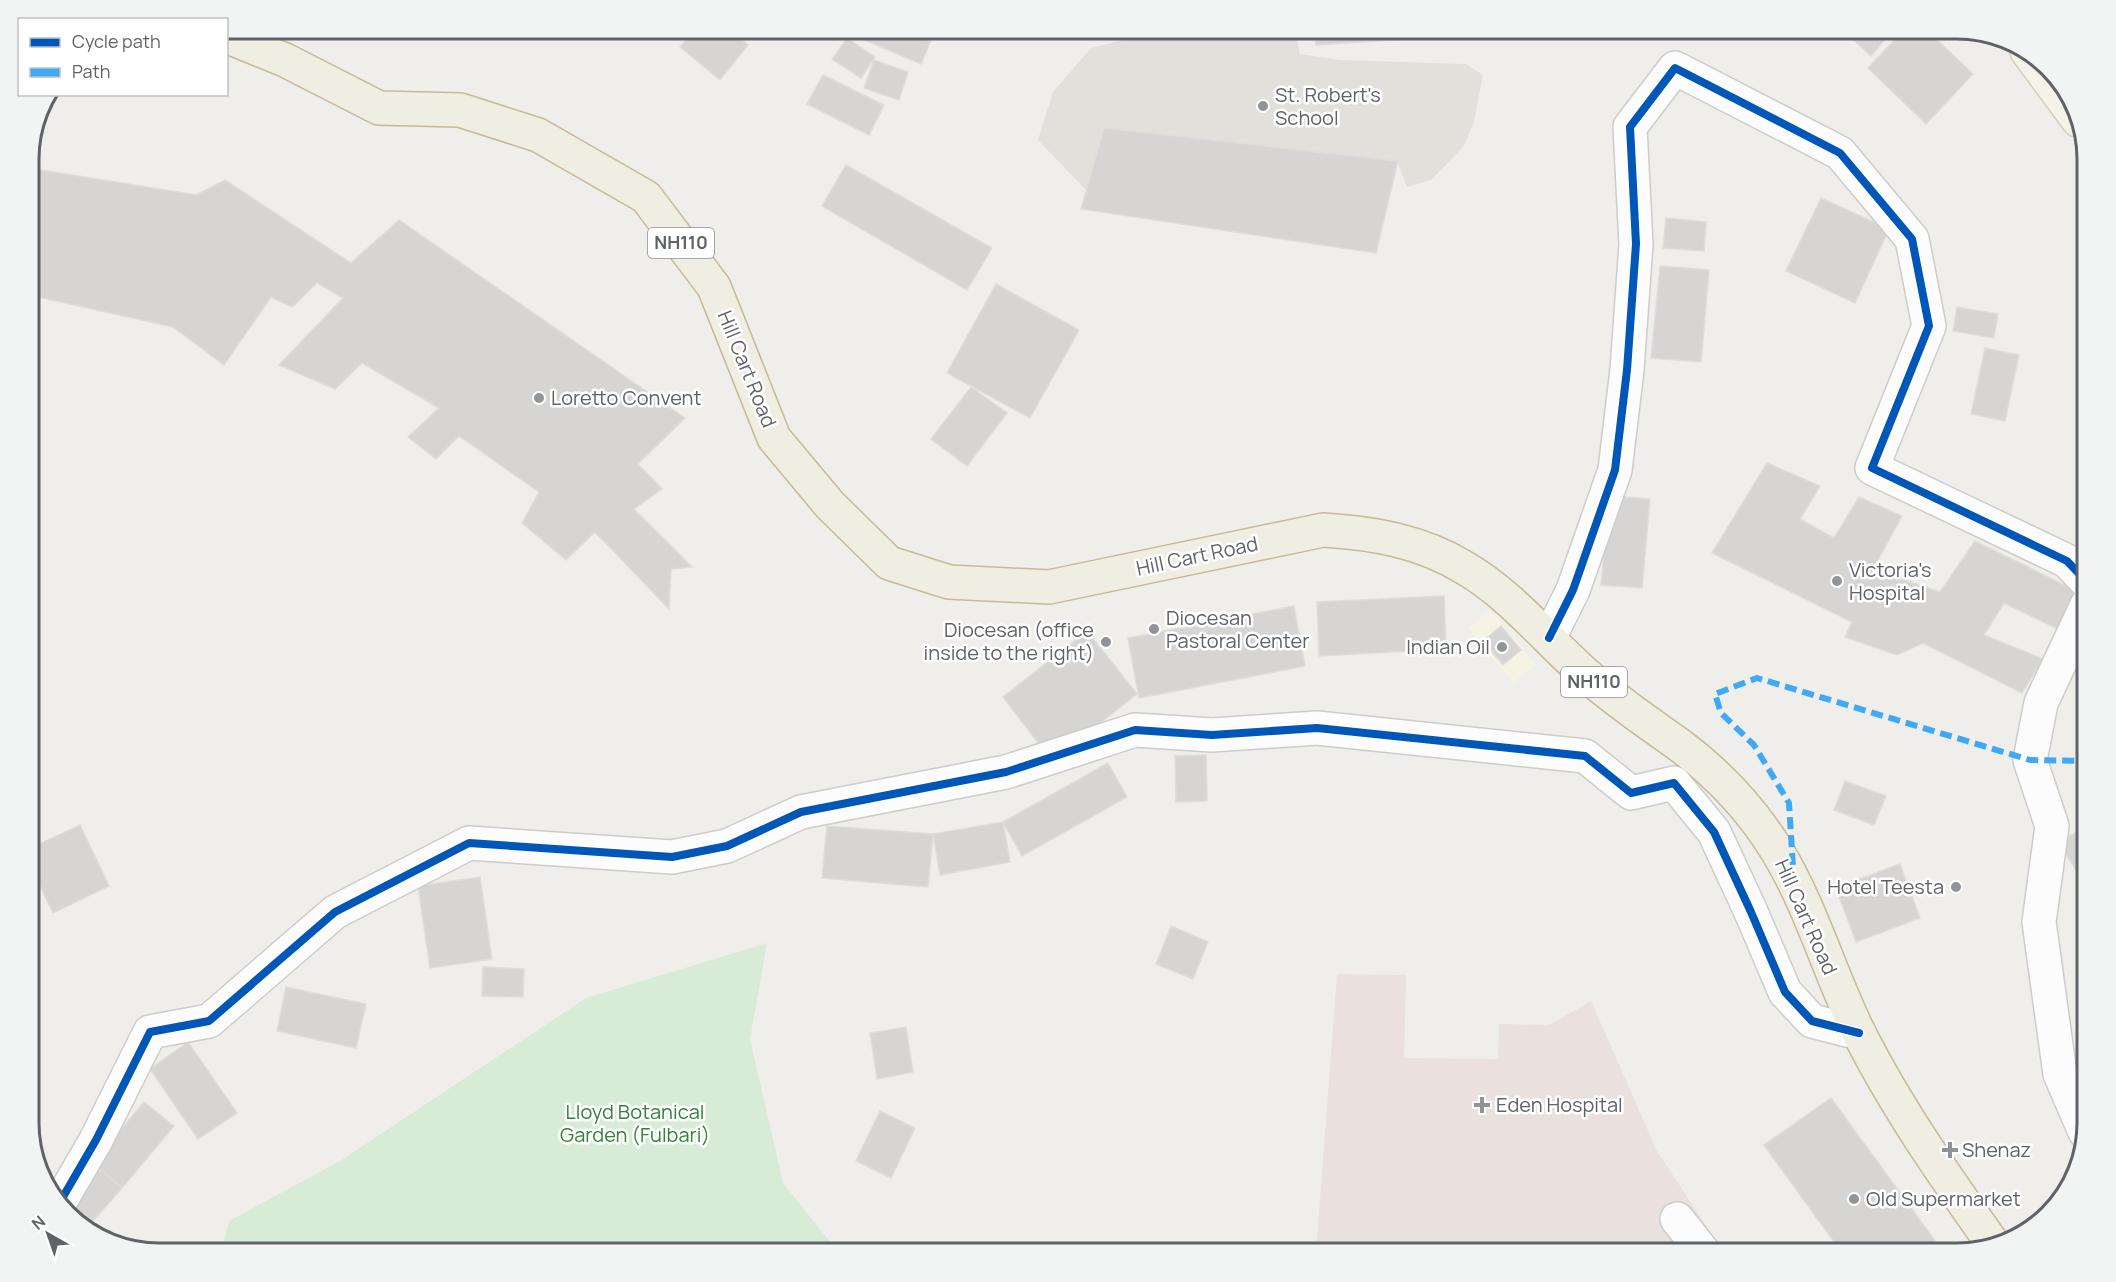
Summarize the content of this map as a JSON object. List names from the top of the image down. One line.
{"streets":{"highway":["NH110","Hill Cart Road"]},"parks":["Lloyd Botanical Garden (Fulbari)"],"places":{"other":["St. Robert's School","Loretto Convent","Victoria's Hospital","Diocesan Pastoral Center","Diocesan (office inside to the right)","Indian Oil","Hotel Teesta","Old Supermarket"],"health":["Eden Hospital","Shenaz"]},"legend":["Cycle path","Path"],"north":"top left"}
